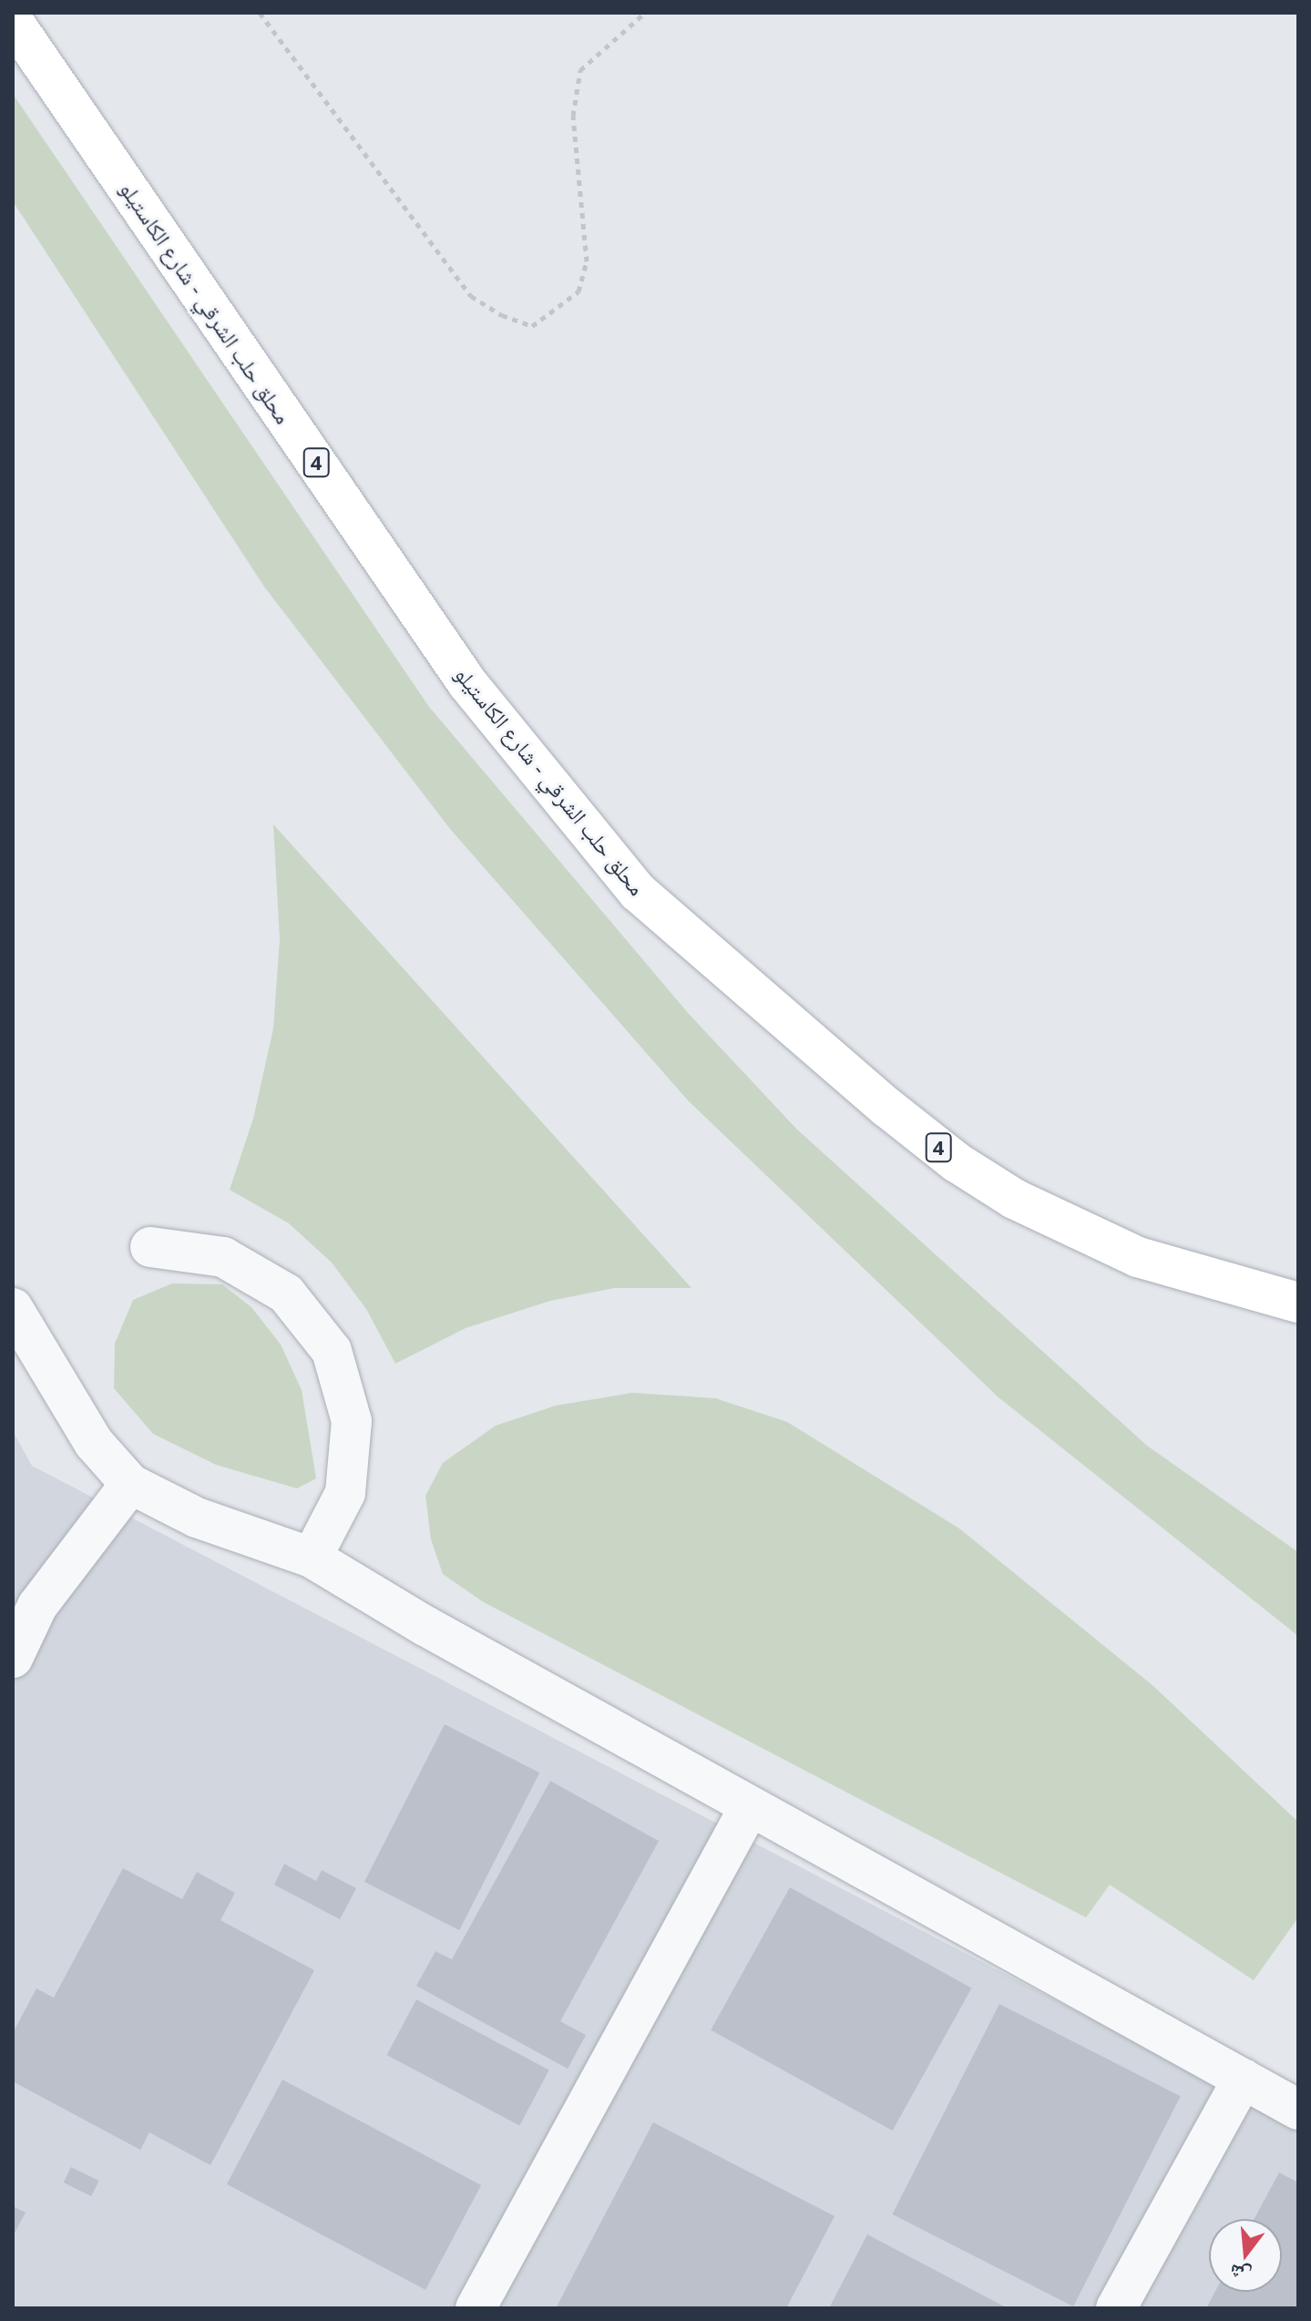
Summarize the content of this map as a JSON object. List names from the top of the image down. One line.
{"streets":{"highway":["محلق حلب الشرقي - شارع الكاستيلو","4"]},"north":"bottom"}
